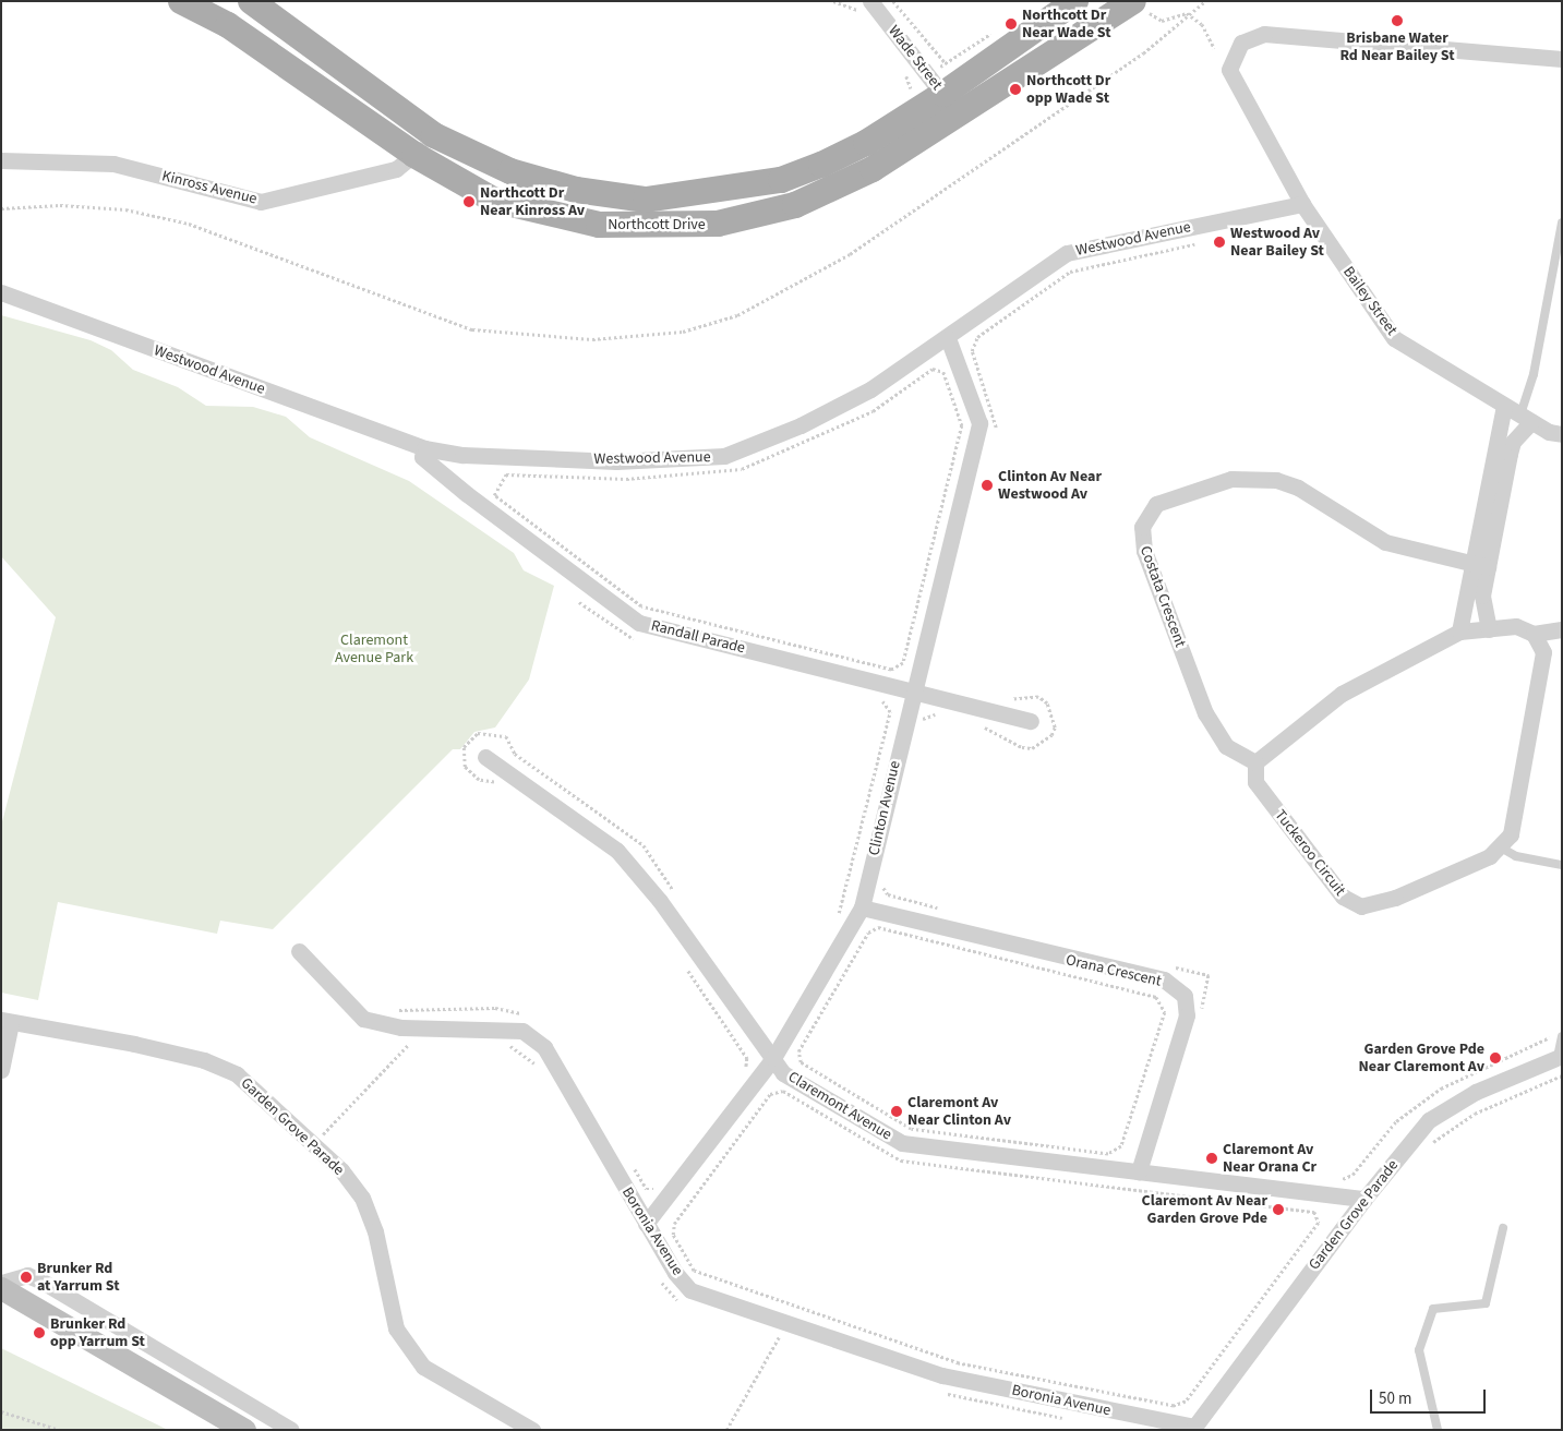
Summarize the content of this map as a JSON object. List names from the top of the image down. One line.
{"streets":{"main road":["Northcott Drive"],"street":["Wade Street","Kinross Avenue","Westwood Avenue","Bailey Street","Costata Crescent","Randall Parade","Clinton Avenue","Tuckeroo Circuit","Orana Crescent","Claremont Avenue","Garden Grove Parade","Boronia Avenue"]},"crossings":[["Wade Street","Northcott Drive"],["Kinross Avenue","Northcott Drive"],["Westwood Avenue","Bailey Street"],["Westwood Avenue","Randall Parade"],["Westwood Avenue","Clinton Avenue"],["Costata Crescent","Tuckeroo Circuit"],["Randall Parade","Clinton Avenue"],["Clinton Avenue","Orana Crescent"],["Clinton Avenue","Claremont Avenue"],["Clinton Avenue","Boronia Avenue"],["Orana Crescent","Claremont Avenue"],["Claremont Avenue","Garden Grove Parade"],["Garden Grove Parade","Boronia Avenue"]],"parks":["Claremont Avenue Park"],"places":["Brisbane Water Rd Near Bailey St","Northcott Dr Near Wade St","Northcott Dr opp Wade St","Northcott Dr Near Kinross Av","Westwood Av Near Bailey St","Clinton Av Near Westwood Av","Garden Grove Pde Near Claremont Av","Claremont Av Near Clinton Av","Claremont Av Near Orana Cr","Claremont Av Near Garden Grove Pde","Brunker Rd at Yarrum St","Brunker Rd opp Yarrum St"],"scale_bar":"50 m"}
